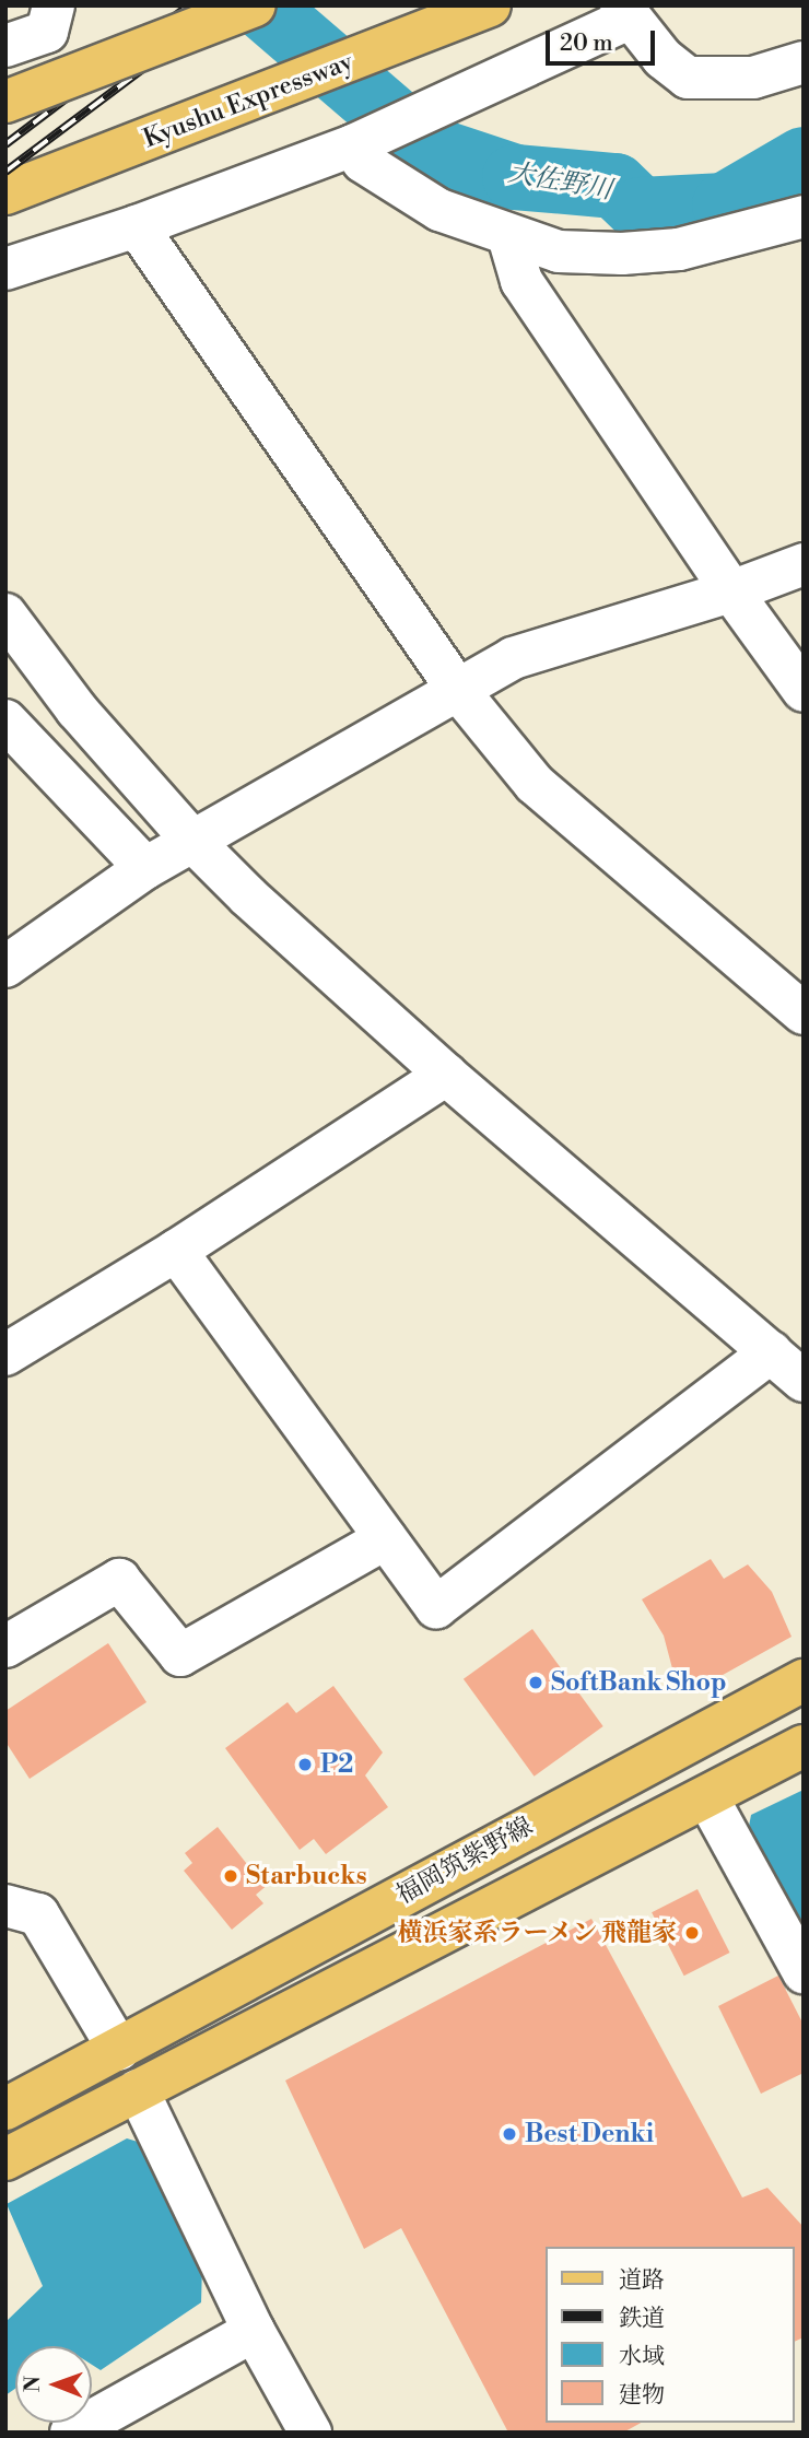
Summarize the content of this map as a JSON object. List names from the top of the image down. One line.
{"streets":{"main road":["Kyushu Expressway","福岡筑紫野線"]},"water":["大佐野川"],"places":["SoftBank Shop","P2","Starbucks","横浜家系ラーメン 飛龍家","Best Denki"],"legend":["道路","鉄道","水域","建物"],"scale_bar":"20 m","north":"left"}
